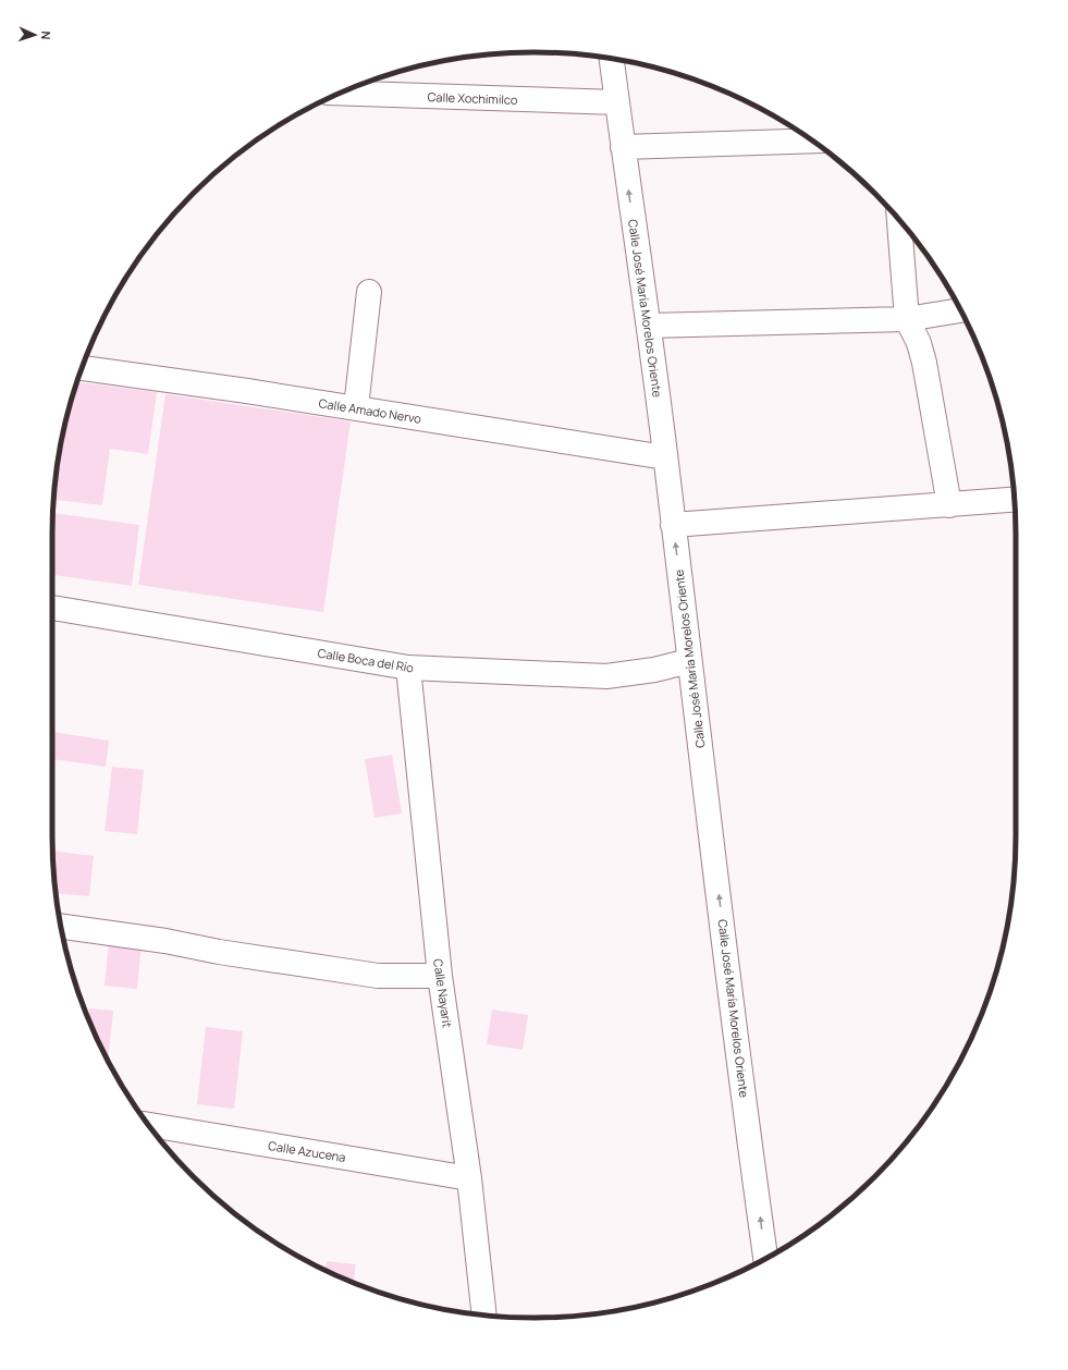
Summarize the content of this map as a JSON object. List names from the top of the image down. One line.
{"streets":{"street":["Calle Xochimilco","Calle José María Morelos Oriente","Calle Amado Nervo","Calle Boca del Río","Calle Nayarit","Calle Azucena"]},"crossings":[["Calle Xochimilco","Calle José María Morelos Oriente"],["Calle José María Morelos Oriente","Calle Amado Nervo"],["Calle José María Morelos Oriente","Calle Boca del Río"],["Calle Boca del Río","Calle Nayarit"],["Calle Nayarit","Calle Azucena"]],"one_way":["Calle José María Morelos Oriente"],"north":"right"}
